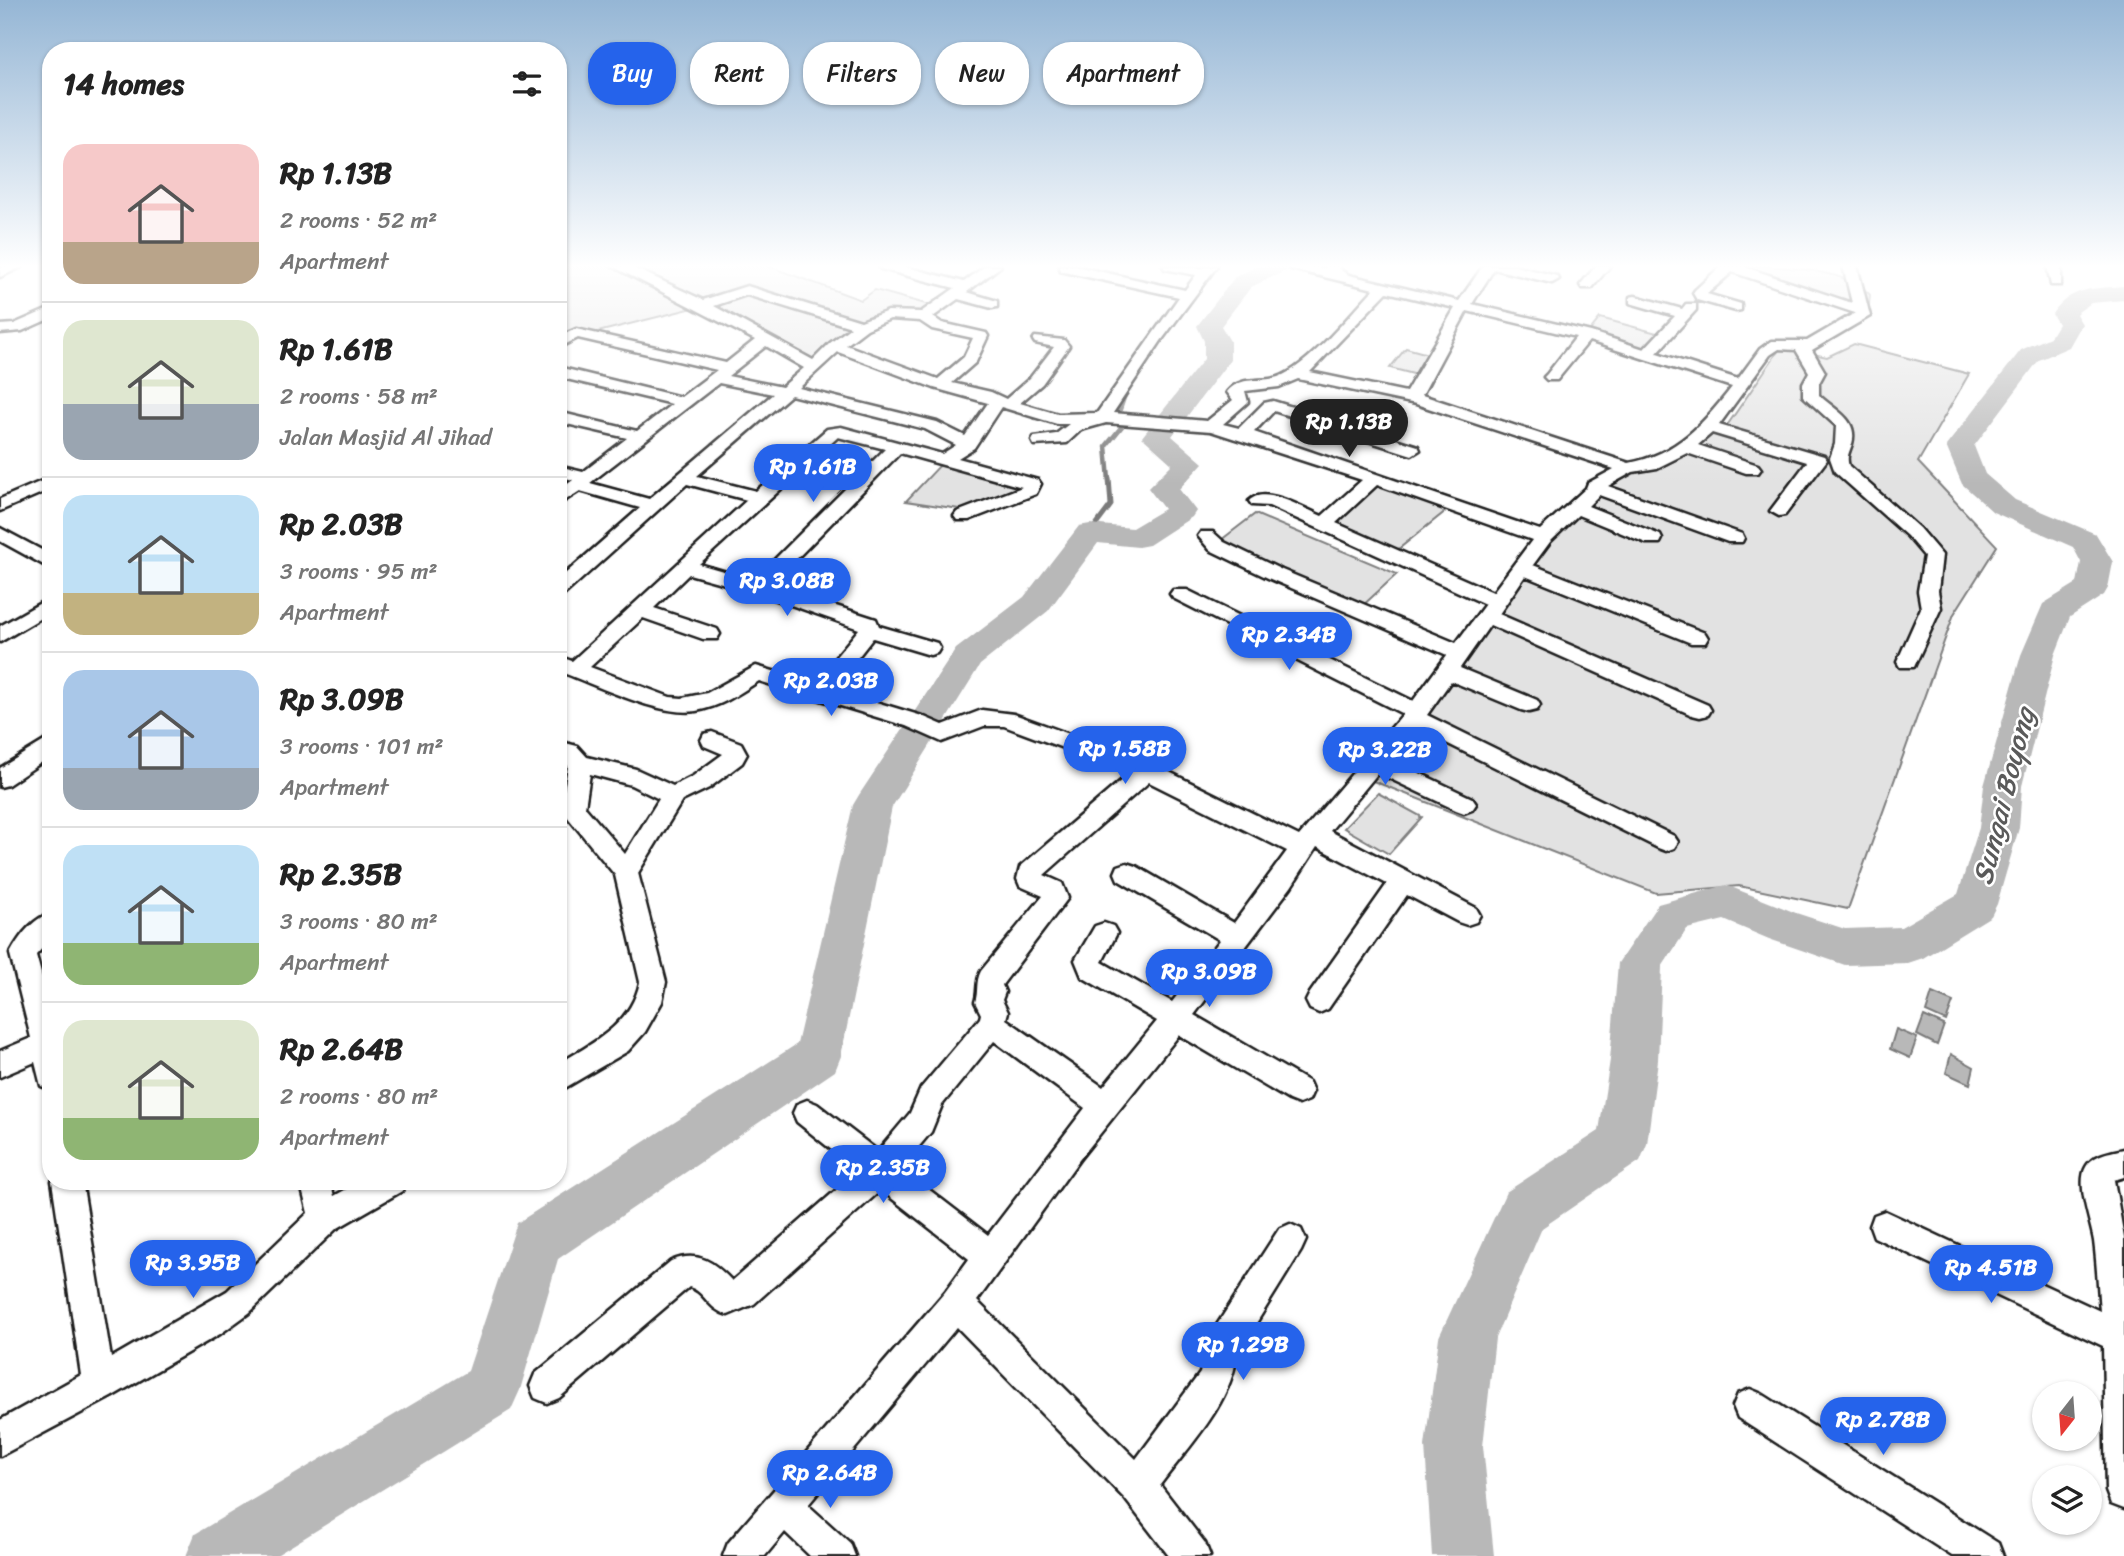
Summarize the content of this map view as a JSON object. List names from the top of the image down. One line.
{"water":["Sungai Boyong"],"north":"bottom","page":{"chip":["Buy","Rent","Filters","New","Apartment"],"heading":"14 homes","list":[{"name":"Rp 1.13B","note":"2 rooms · 52 m² · Apartment"},{"name":"Rp 1.61B","note":"2 rooms · 58 m² · Jalan Masjid Al Jihad"},{"name":"Rp 2.03B","note":"3 rooms · 95 m² · Apartment"},{"name":"Rp 3.09B","note":"3 rooms · 101 m² · Apartment"},{"name":"Rp 2.35B","note":"3 rooms · 80 m² · Apartment"},{"name":"Rp 2.64B","note":"2 rooms · 80 m² · Apartment"}],"price":["Rp 1.13B","Rp 1.61B","Rp 3.08B","Rp 2.34B","Rp 2.03B","Rp 1.58B","Rp 3.22B","Rp 3.09B","Rp 2.35B","Rp 3.95B","Rp 4.51B","Rp 1.29B","Rp 2.78B","Rp 2.64B"]}}
